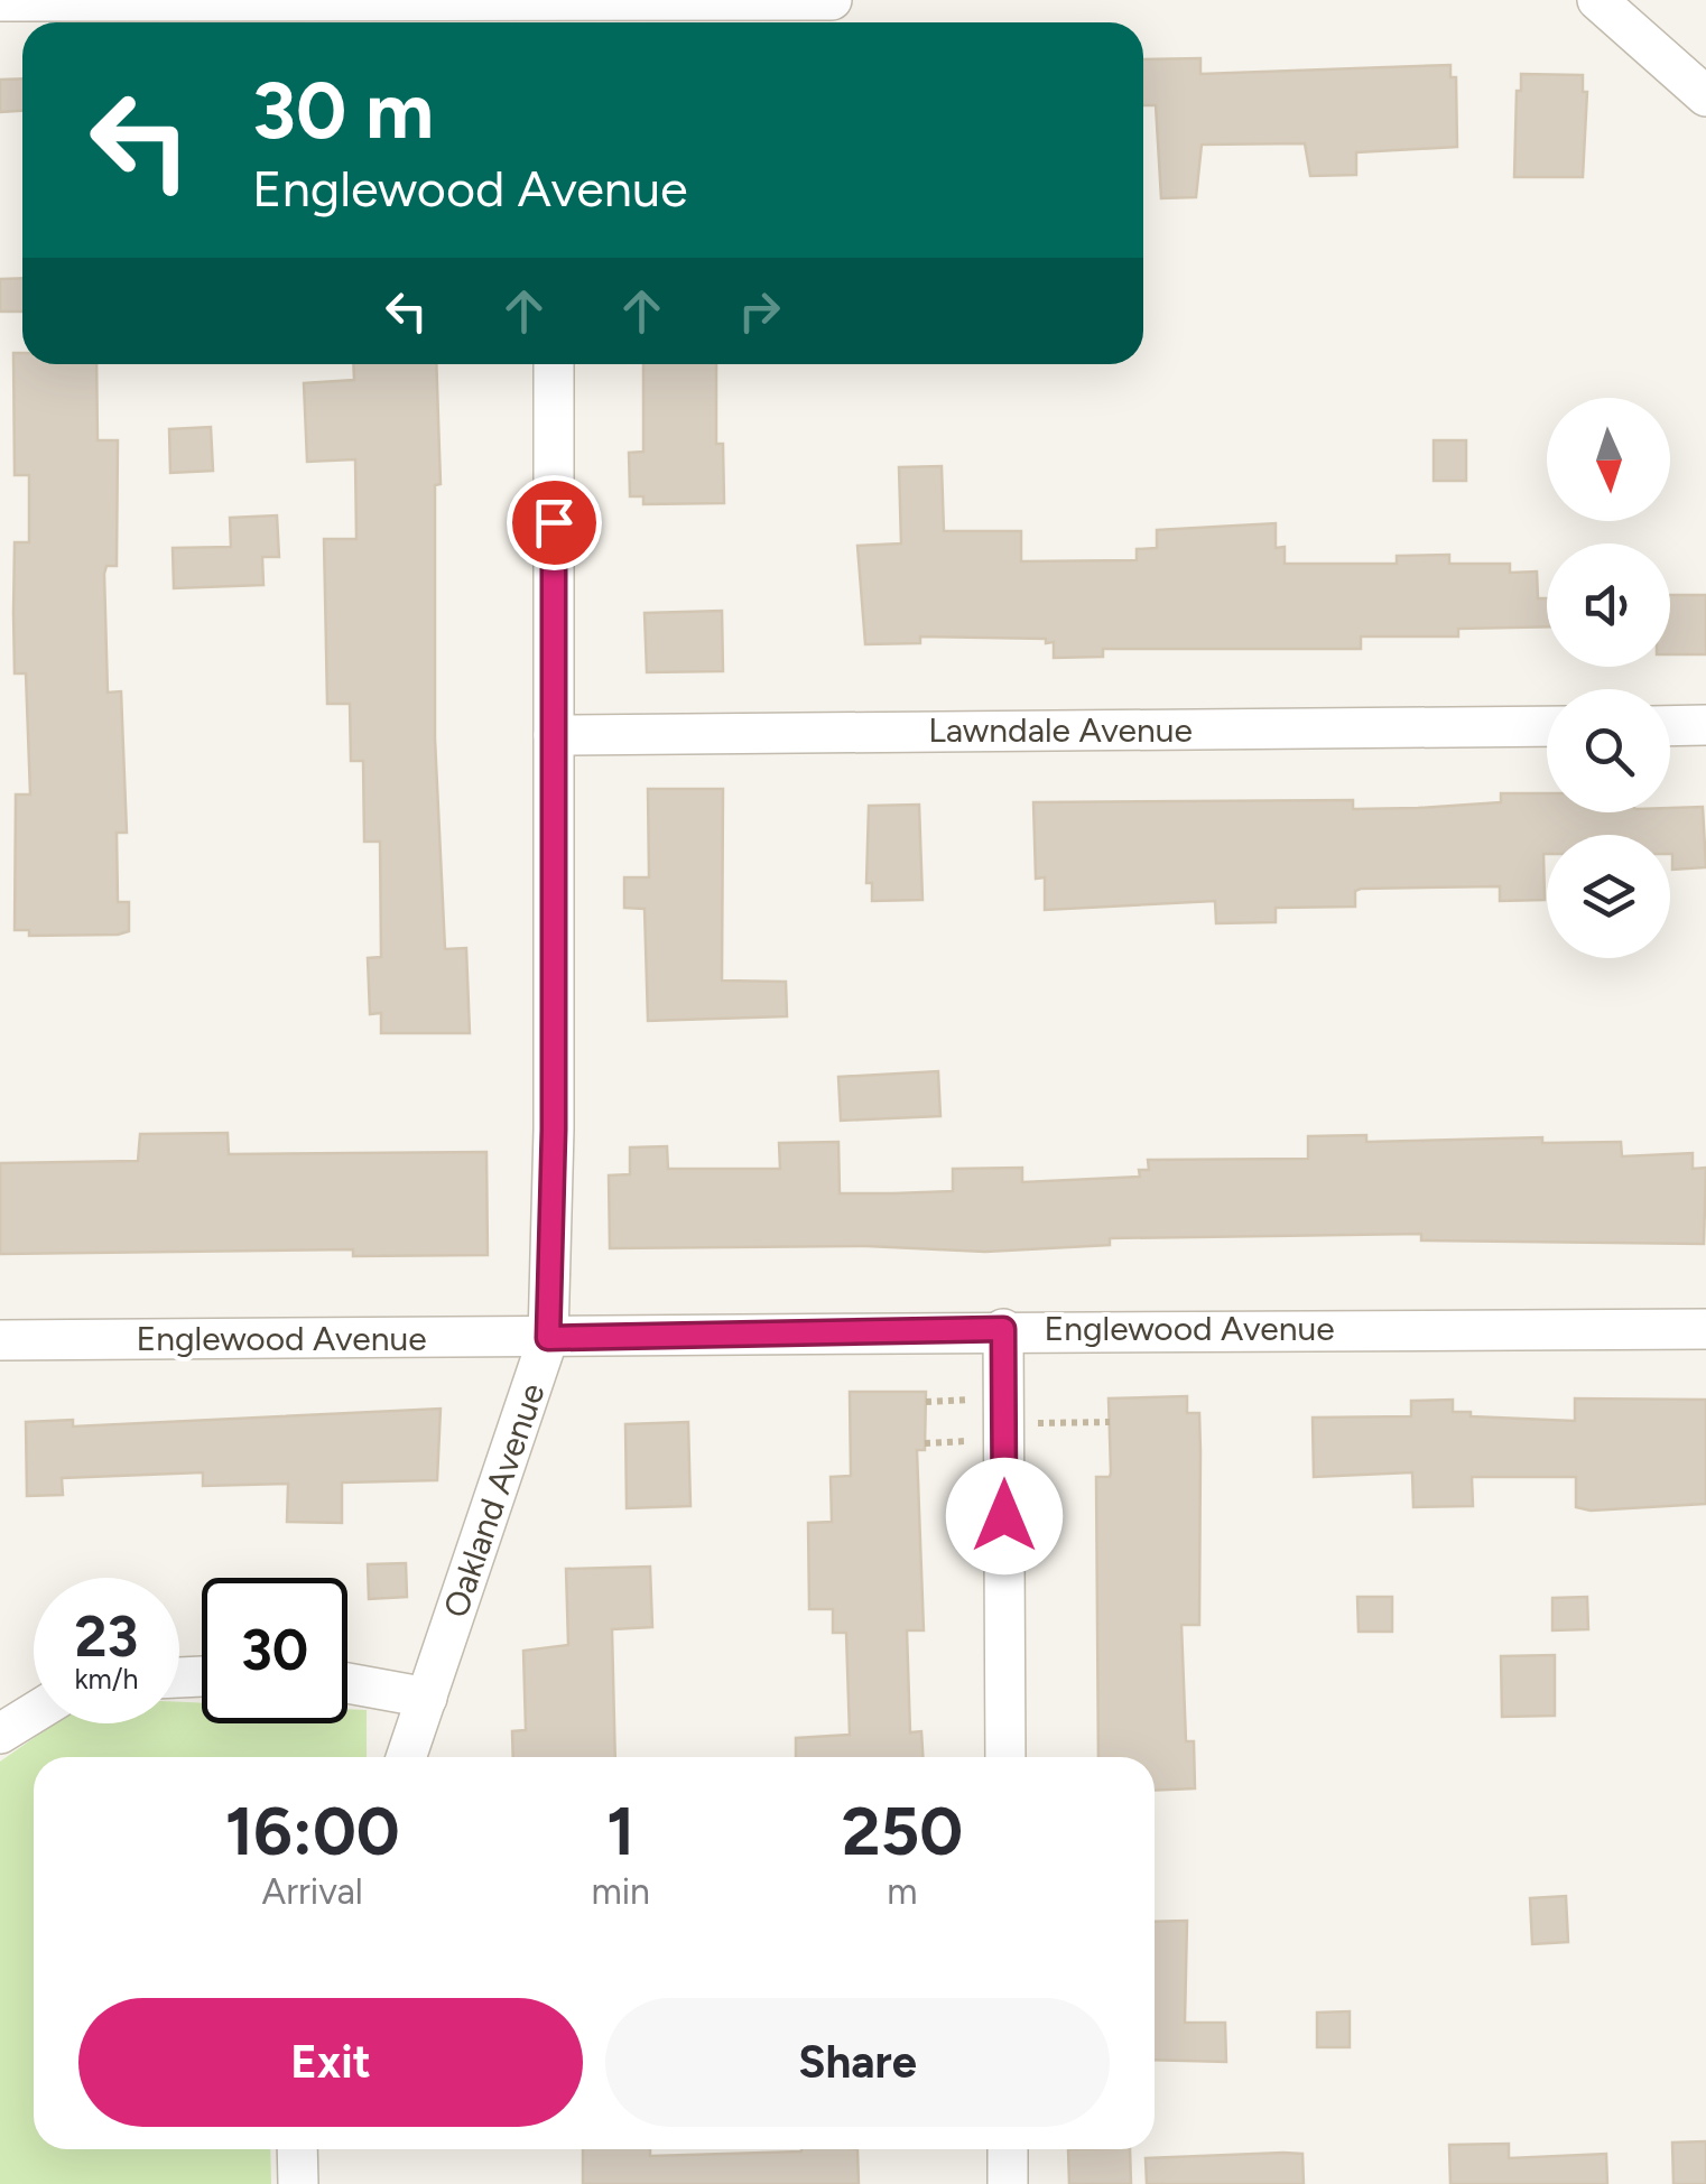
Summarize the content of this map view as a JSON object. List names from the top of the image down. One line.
{"streets":{"street":["Lawndale Avenue","Englewood Avenue","Oakland Avenue"]},"crossings":[["Lawndale Avenue","Oakland Avenue"],["Englewood Avenue","Oakland Avenue"]],"north":"bottom","page":{"turn":["30 m","Englewood Avenue"],"speed":"23 km/h","limit":"30","eta":["16:00","Arrival","1","min","250","m"],"buttons":["Exit","Share"]}}
